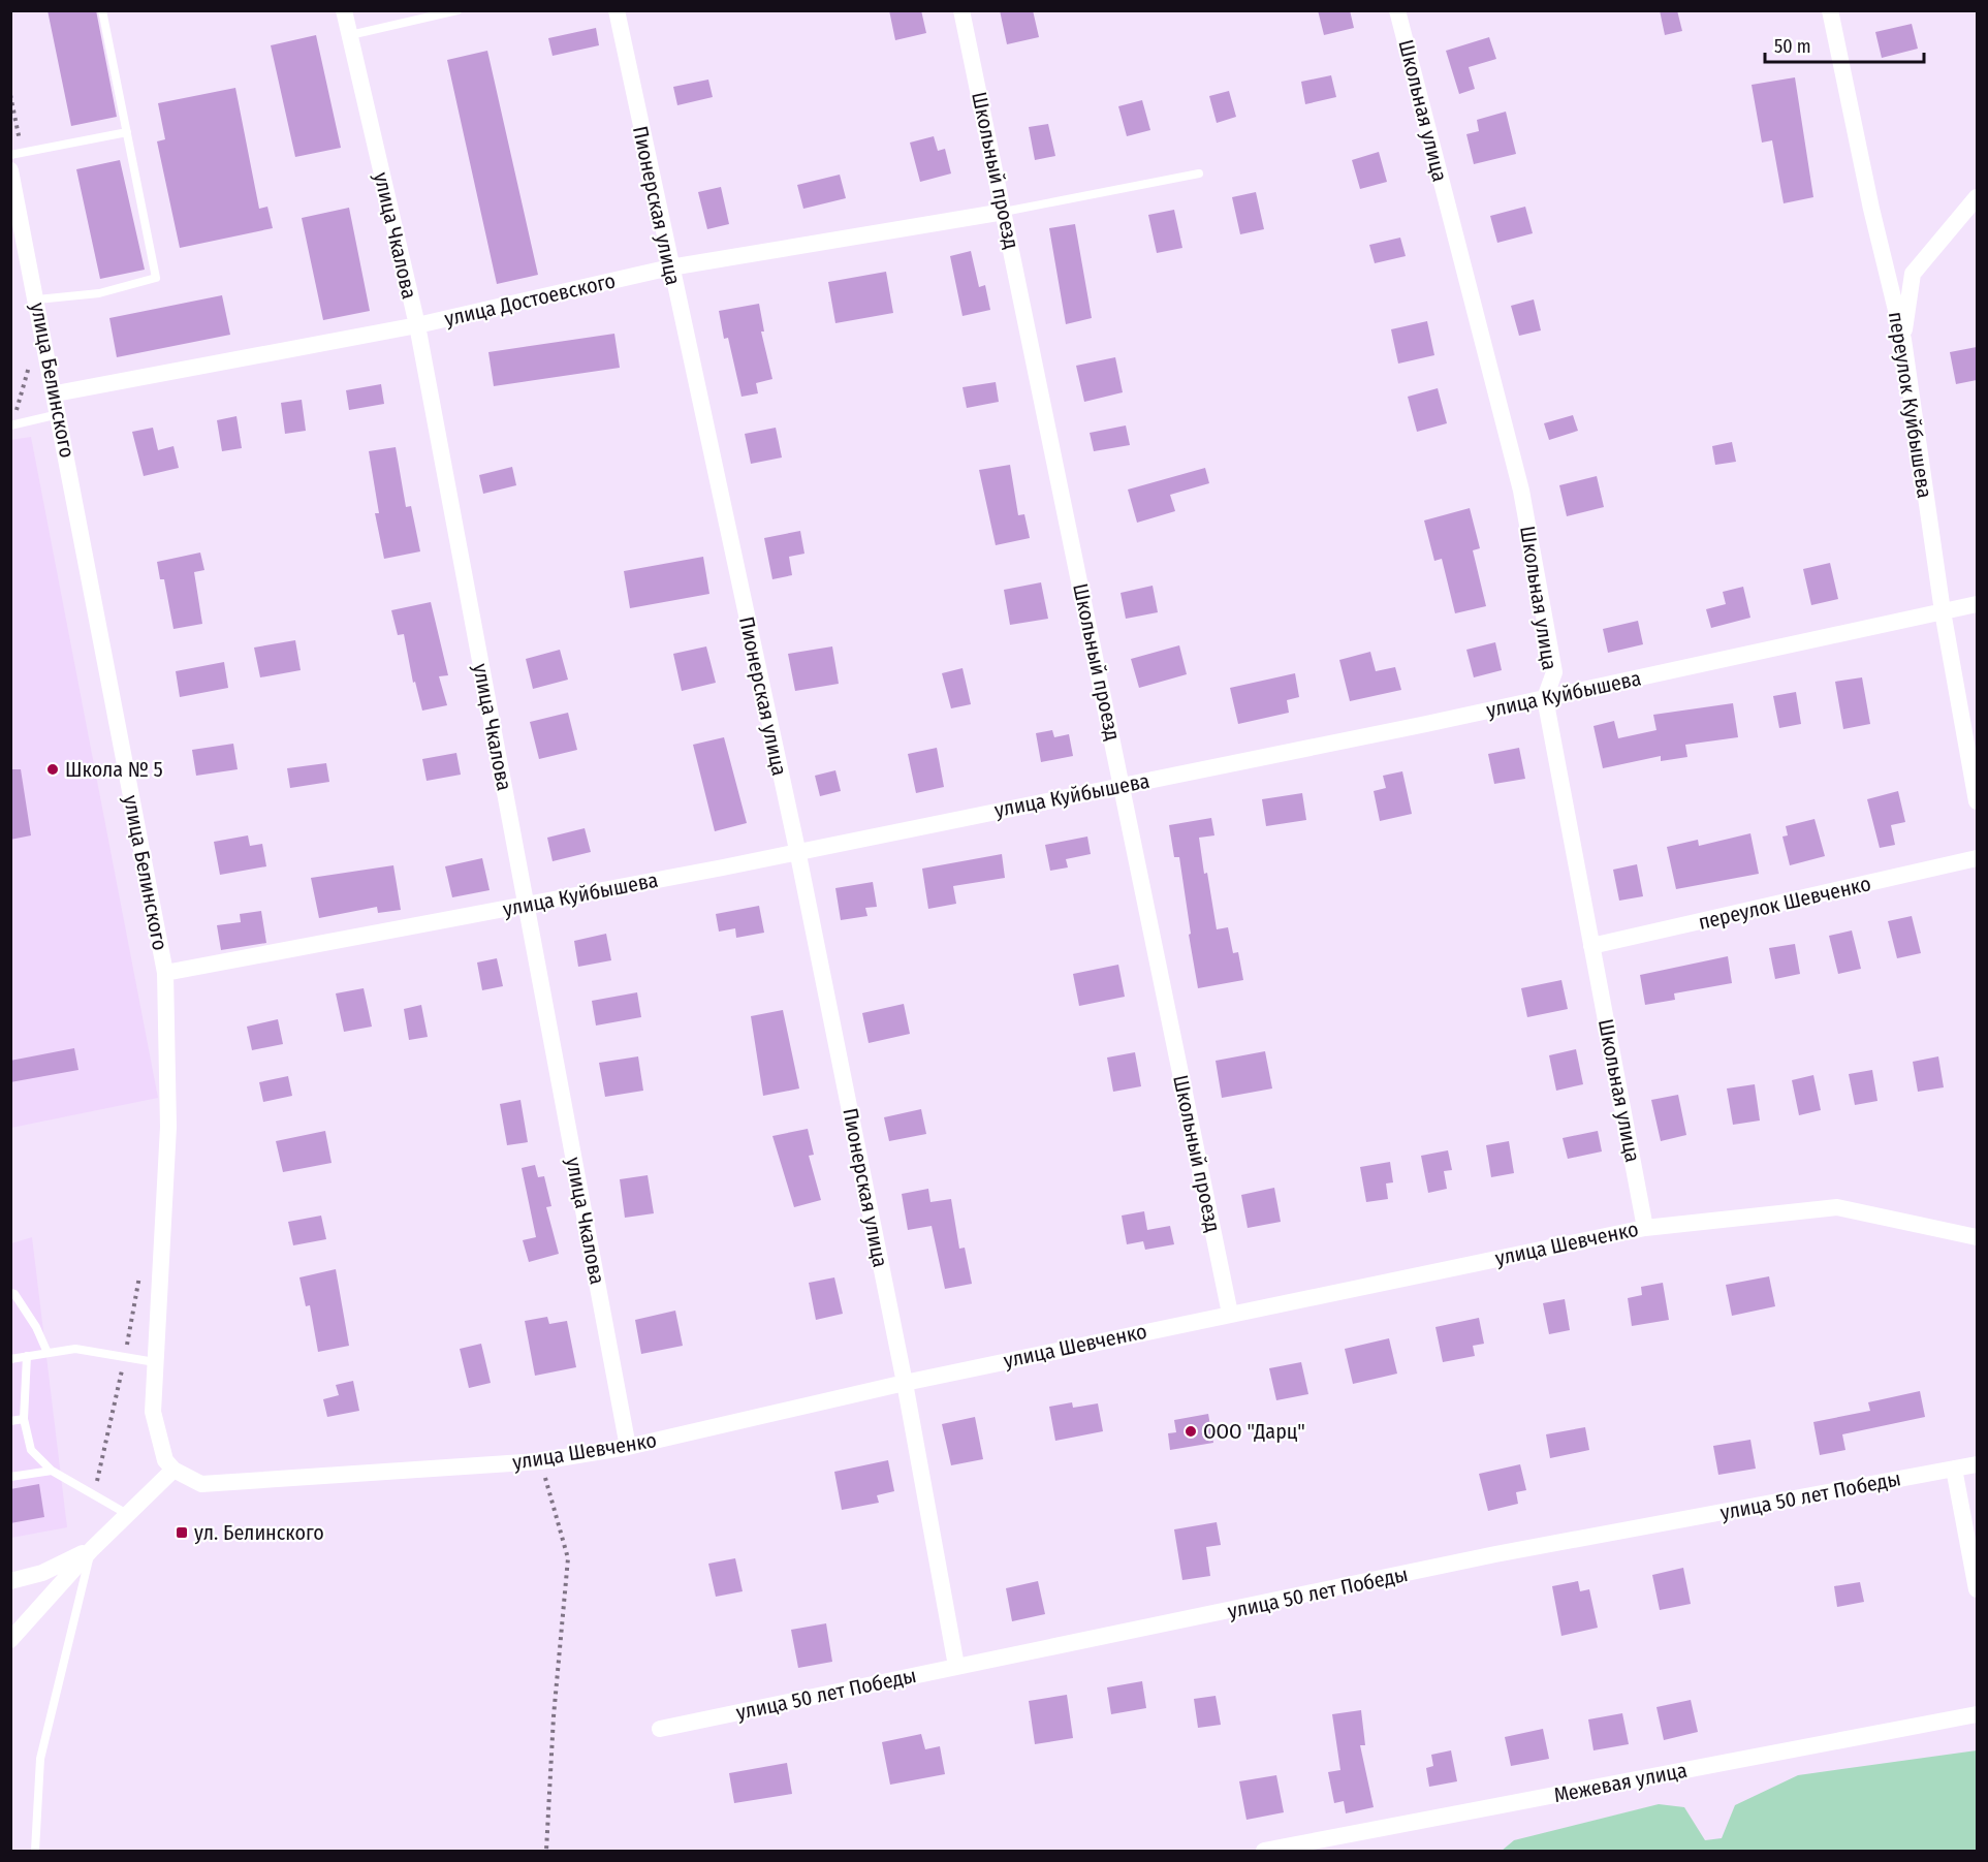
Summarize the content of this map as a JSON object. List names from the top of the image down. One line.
{"streets":{"street":["Школьная улица","Школьный проезд","Пионерская улица","улица Чкалова","улица Достоевского","улица Белинского","переулок Куйбышева","улица Куйбышева","переулок Шевченко","улица Шевченко","улица 50 лет Победы","Межевая улица"]},"crossings":[["Школьная улица","улица Куйбышева"],["Школьная улица","переулок Шевченко"],["Школьная улица","улица Шевченко"],["Школьный проезд","улица Достоевского"],["Школьный проезд","улица Куйбышева"],["Школьный проезд","улица Шевченко"],["Пионерская улица","улица Достоевского"],["Пионерская улица","улица Куйбышева"],["Пионерская улица","улица Шевченко"],["Пионерская улица","улица 50 лет Победы"],["улица Чкалова","улица Достоевского"],["улица Чкалова","улица Куйбышева"],["улица Чкалова","улица Шевченко"],["улица Достоевского","улица Белинского"],["улица Белинского","улица Куйбышева"],["улица Белинского","улица Шевченко"],["переулок Куйбышева","улица Куйбышева"]],"places":{"other":["Школа № 5","ООО \"Дарц\""],"transit":["ул. Белинского"]},"scale_bar":"50 m"}
